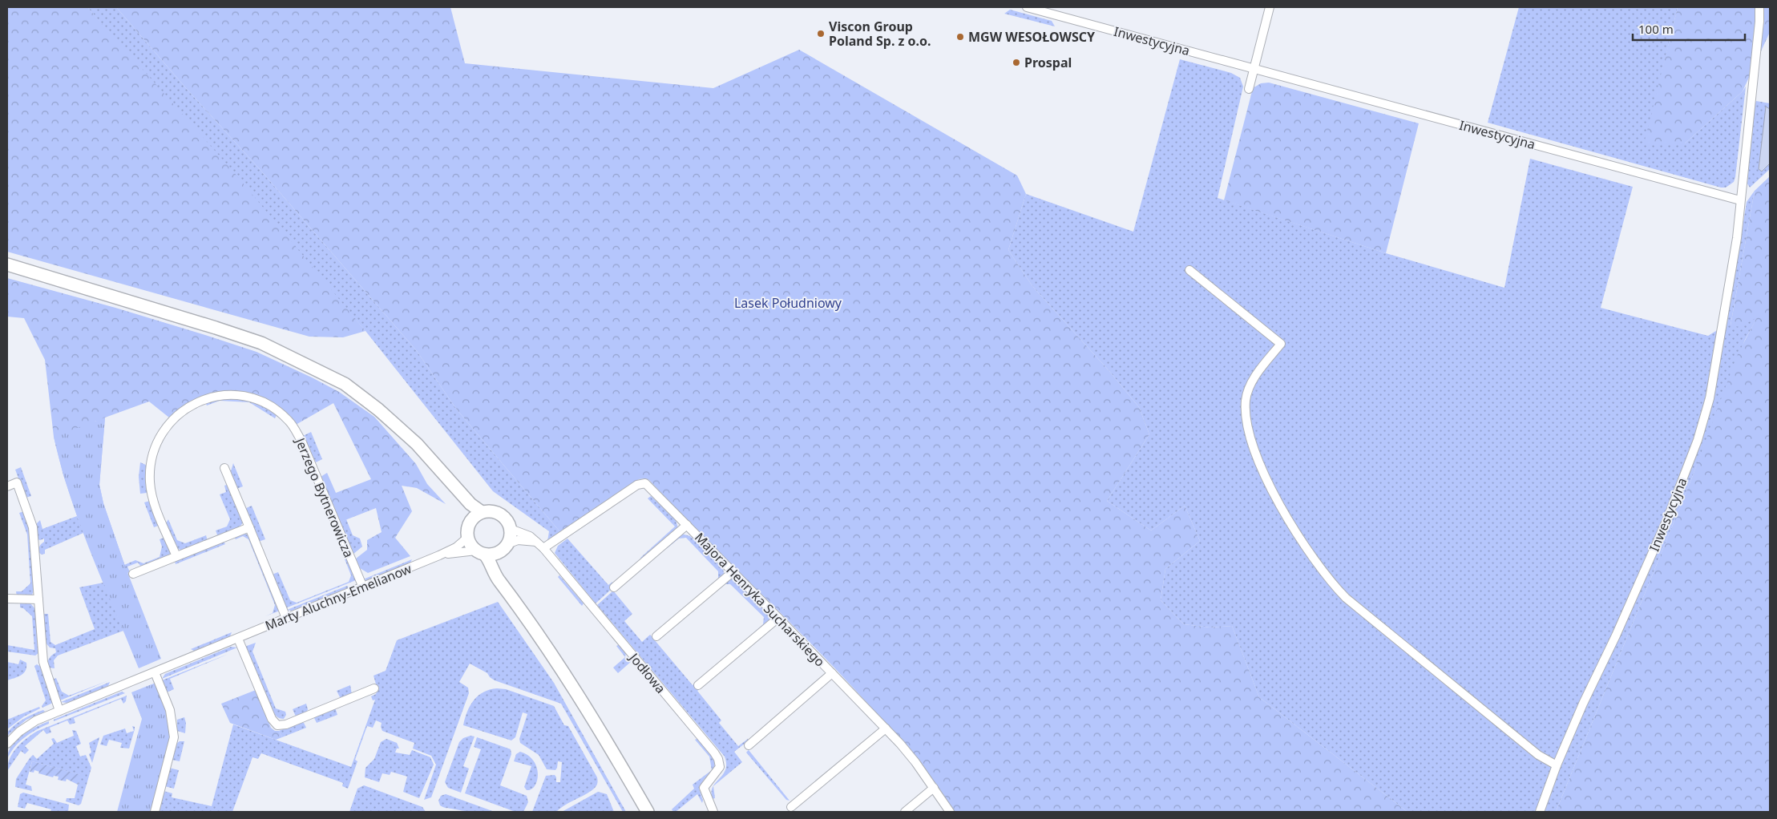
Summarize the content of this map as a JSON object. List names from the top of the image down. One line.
{"streets":{"street":["Inwestycyjna","Jerzego Bytnerowicza","Marty Aluchny-Emelianow","Majora Henryka Sucharskiego","Jodłowa"]},"crossings":[["Jerzego Bytnerowicza","Marty Aluchny-Emelianow"],["Marty Aluchny-Emelianow","Jodłowa"],["Majora Henryka Sucharskiego","Jodłowa"]],"parks":["Lasek Południowy"],"places":["Viscon Group Poland Sp. z o.o.","MGW WESOŁOWSCY","Prospal"],"scale_bar":"100 m"}
